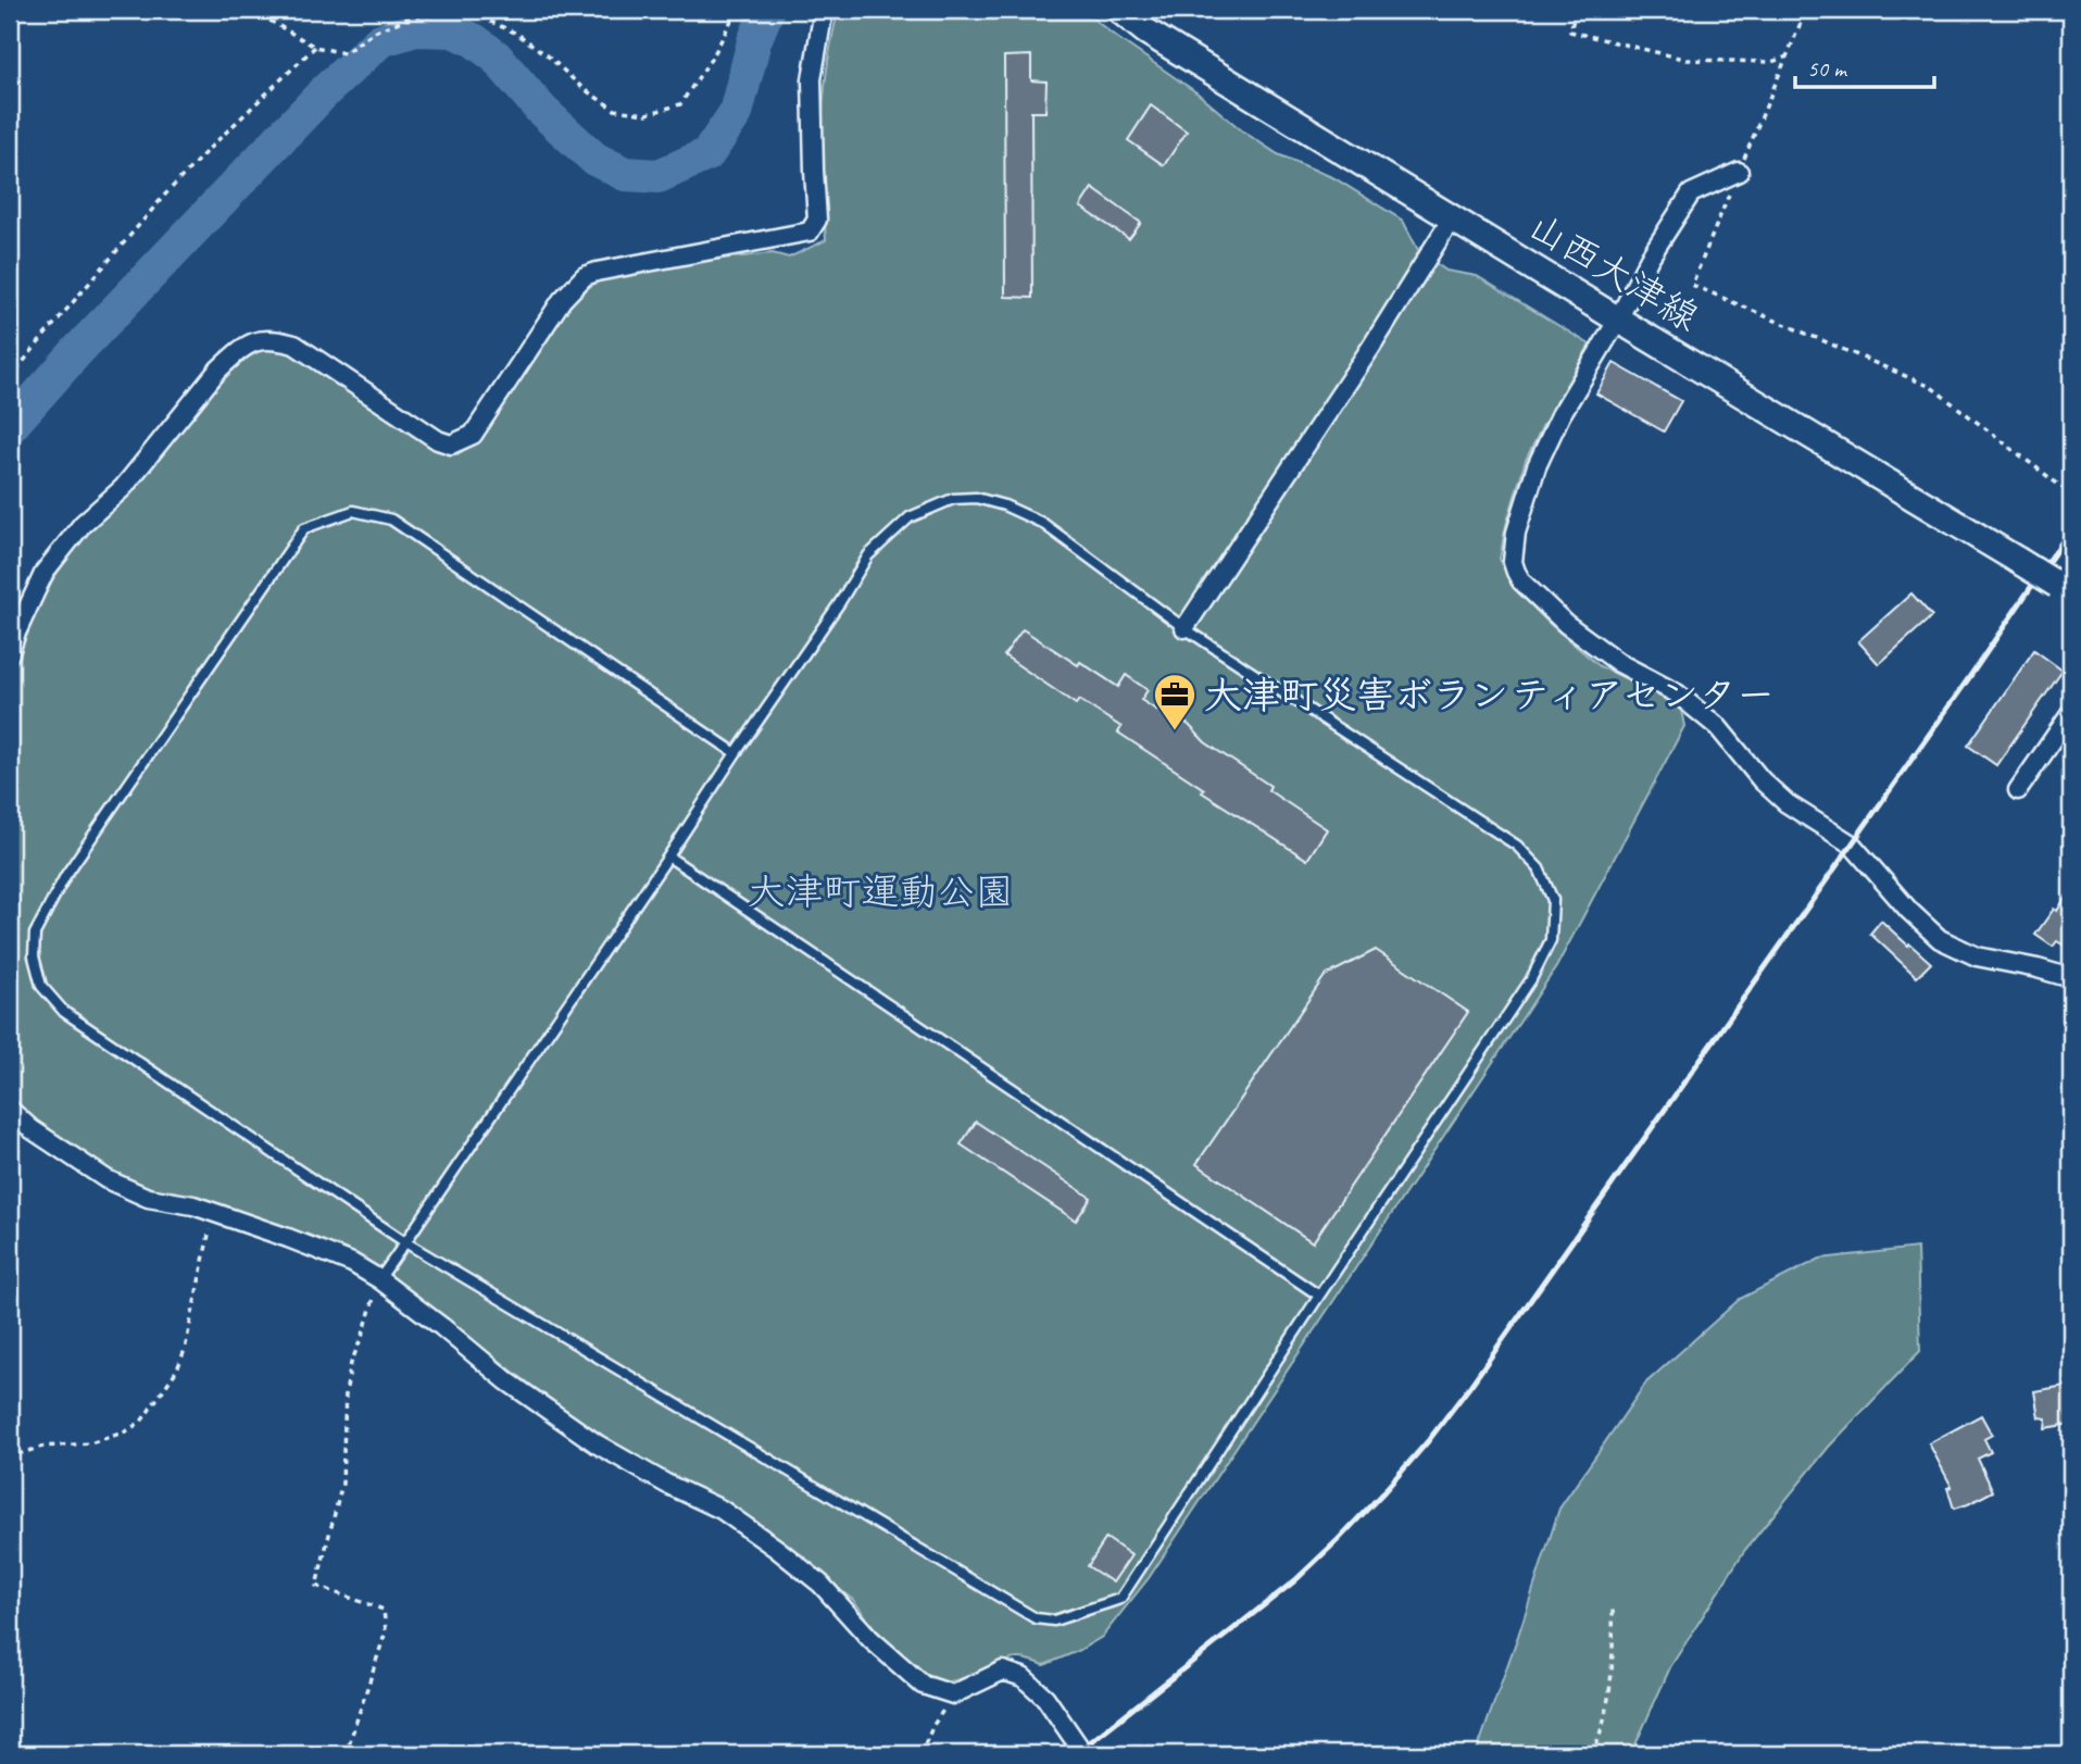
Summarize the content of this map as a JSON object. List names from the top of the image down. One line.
{"streets":{"main road":["山西大津線"]},"parks":["大津町運動公園"],"places":{"office":["大津町災害ボランティアセンター"]},"scale_bar":"50 m"}
